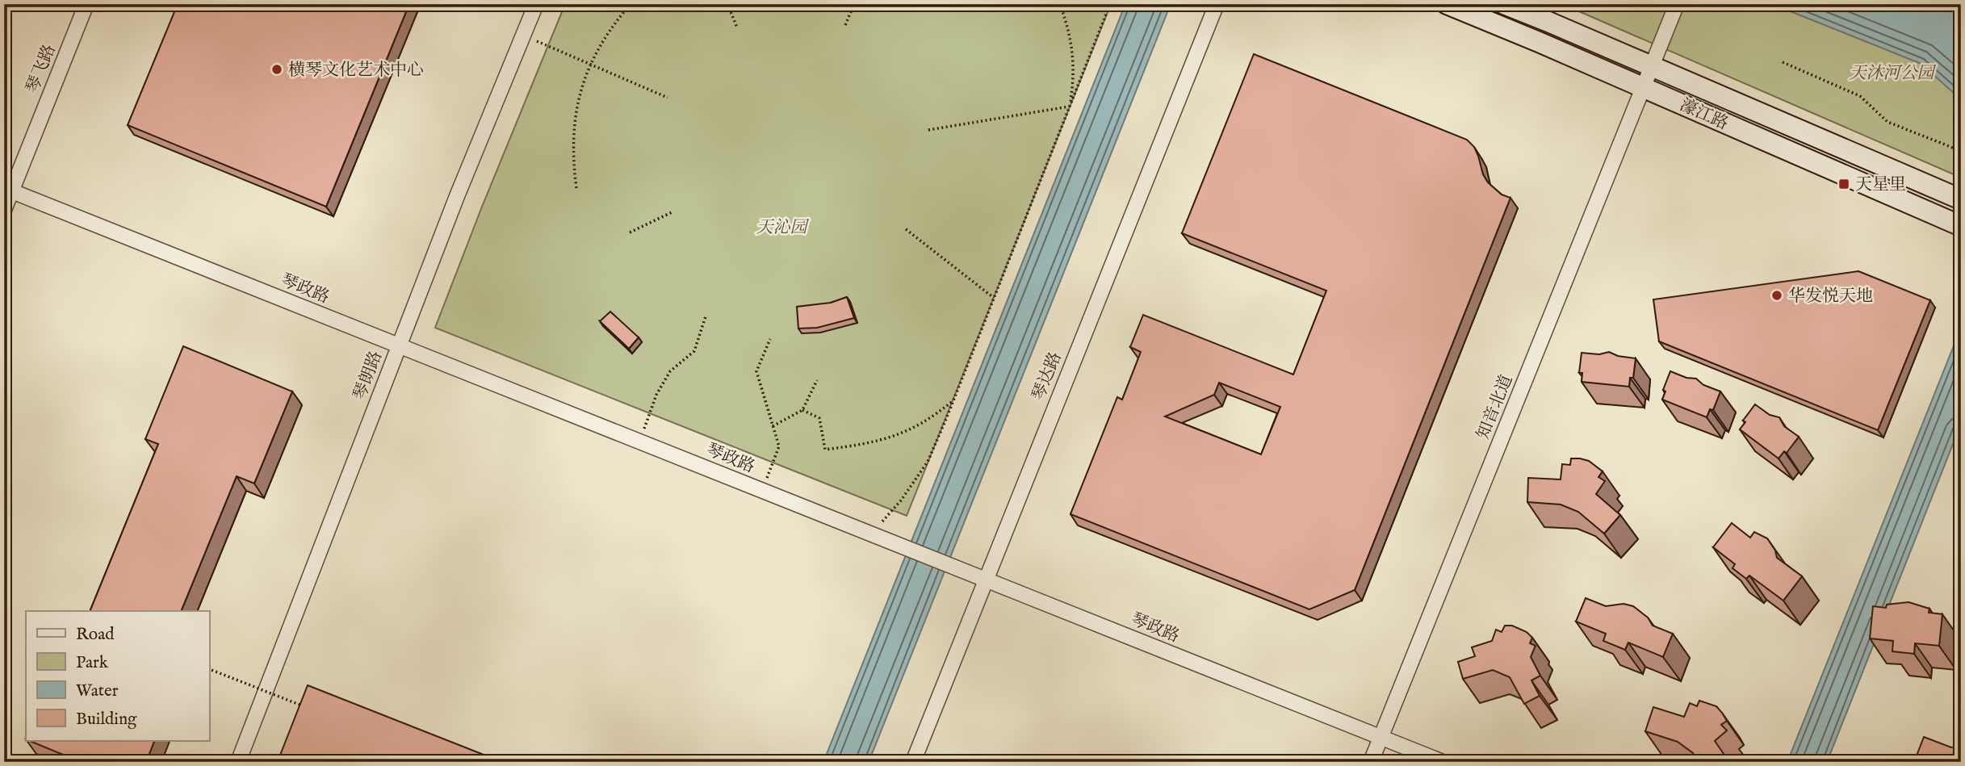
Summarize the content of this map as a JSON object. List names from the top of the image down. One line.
{"streets":{"main road":["濠江路"],"street":["琴飞路","琴政路","琴朗路","琴达路","知音北道"]},"crossings":[["琴飞路","琴政路"],["濠江路","知音北道"],["琴政路","琴朗路"],["琴政路","琴达路"],["琴政路","知音北道"]],"parks":["天沐河公园","天沁园"],"places":{"other":["横琴文化艺术中心","华发悦天地"],"transit":["天星里"]},"legend":["Road","Park","Water","Building"]}
